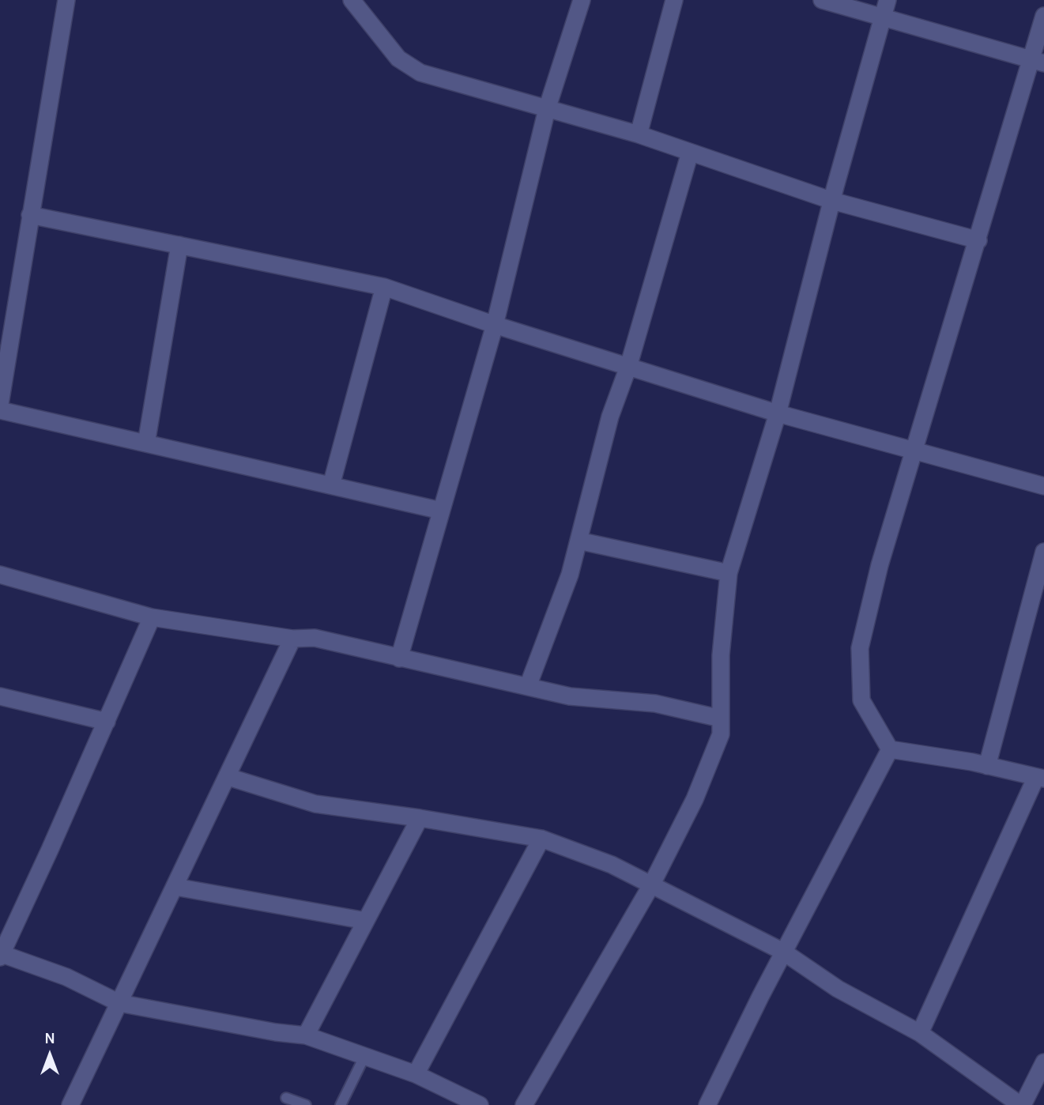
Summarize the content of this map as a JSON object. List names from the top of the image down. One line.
{"north":"top"}
